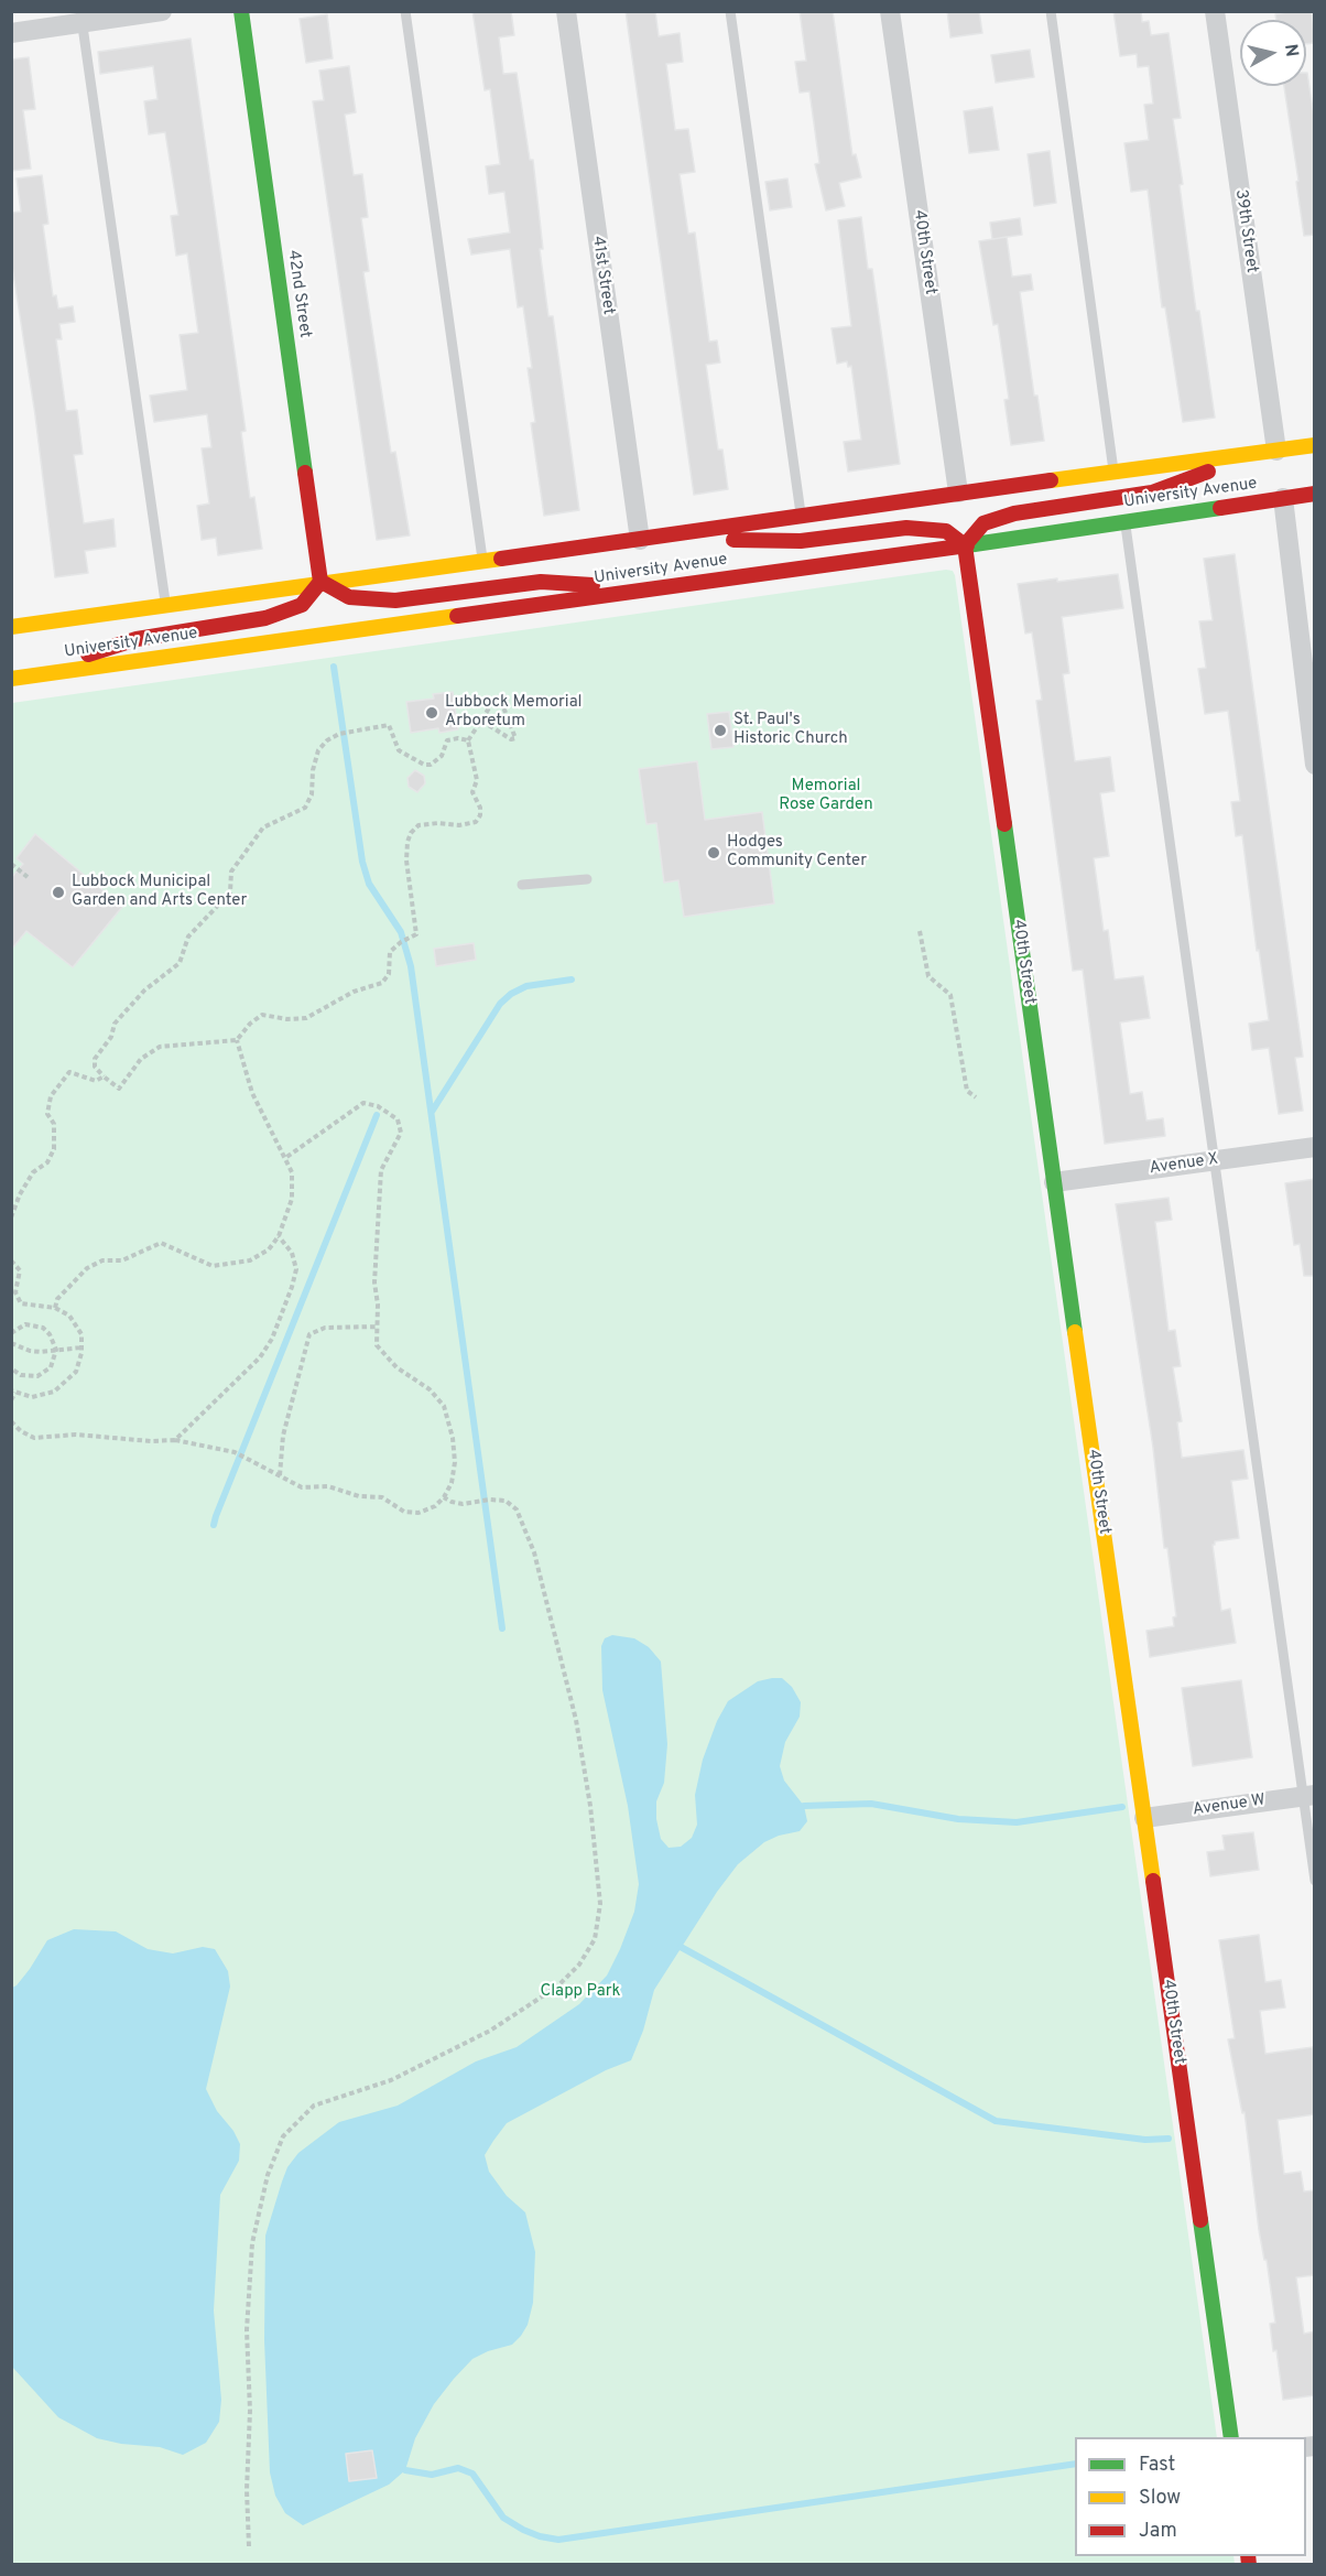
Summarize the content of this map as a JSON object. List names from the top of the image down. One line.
{"streets":{"main road":["40th Street","42nd Street","University Avenue"],"street":["39th Street","41st Street","Avenue X","Avenue W"]},"crossings":[["39th Street","University Avenue"],["40th Street","University Avenue"],["40th Street","Avenue X"],["40th Street","Avenue W"],["41st Street","University Avenue"],["42nd Street","University Avenue"]],"parks":["Memorial Rose Garden","Clapp Park"],"places":["Lubbock Memorial Arboretum","St. Paul's Historic Church","Hodges Community Center","Lubbock Municipal Garden and Arts Center"],"legend":["Fast","Slow","Jam"],"north":"right"}
